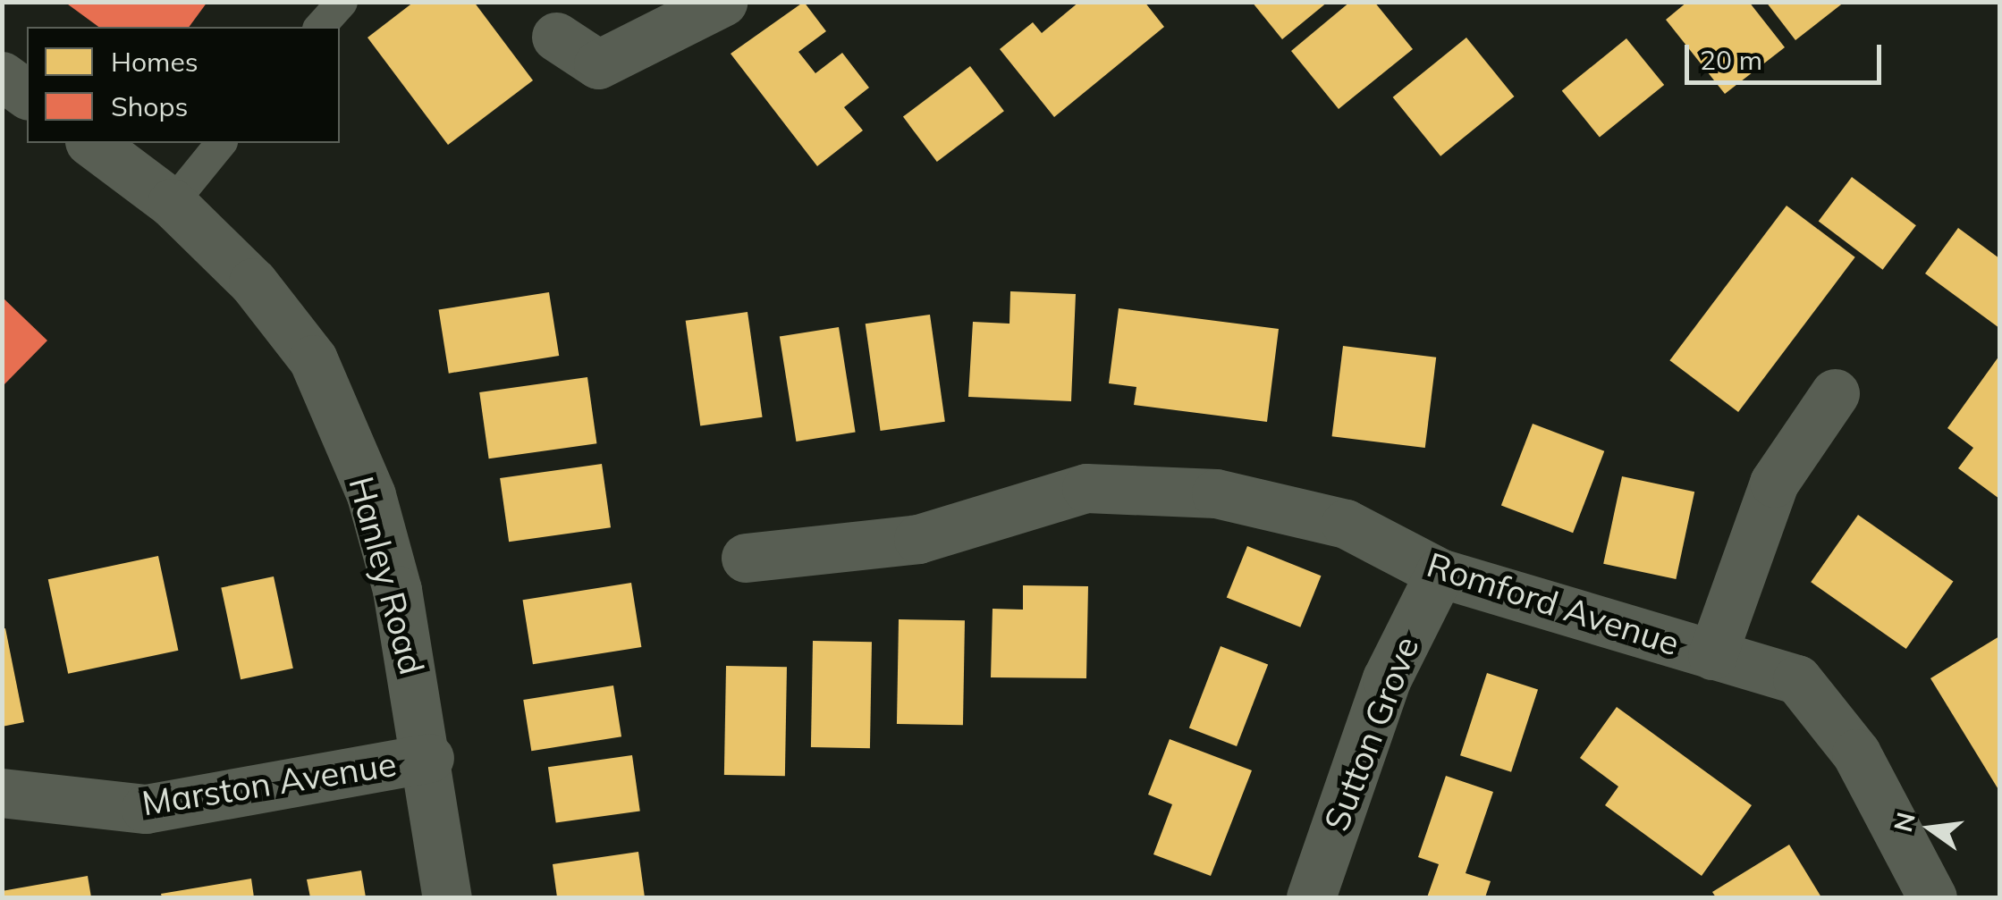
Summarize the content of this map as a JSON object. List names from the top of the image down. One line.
{"streets":{"street":["Hanley Road","Romford Avenue","Sutton Grove","Marston Avenue"]},"crossings":[["Hanley Road","Marston Avenue"],["Romford Avenue","Sutton Grove"]],"legend":["Homes","Shops"],"scale_bar":"20 m","north":"left"}
